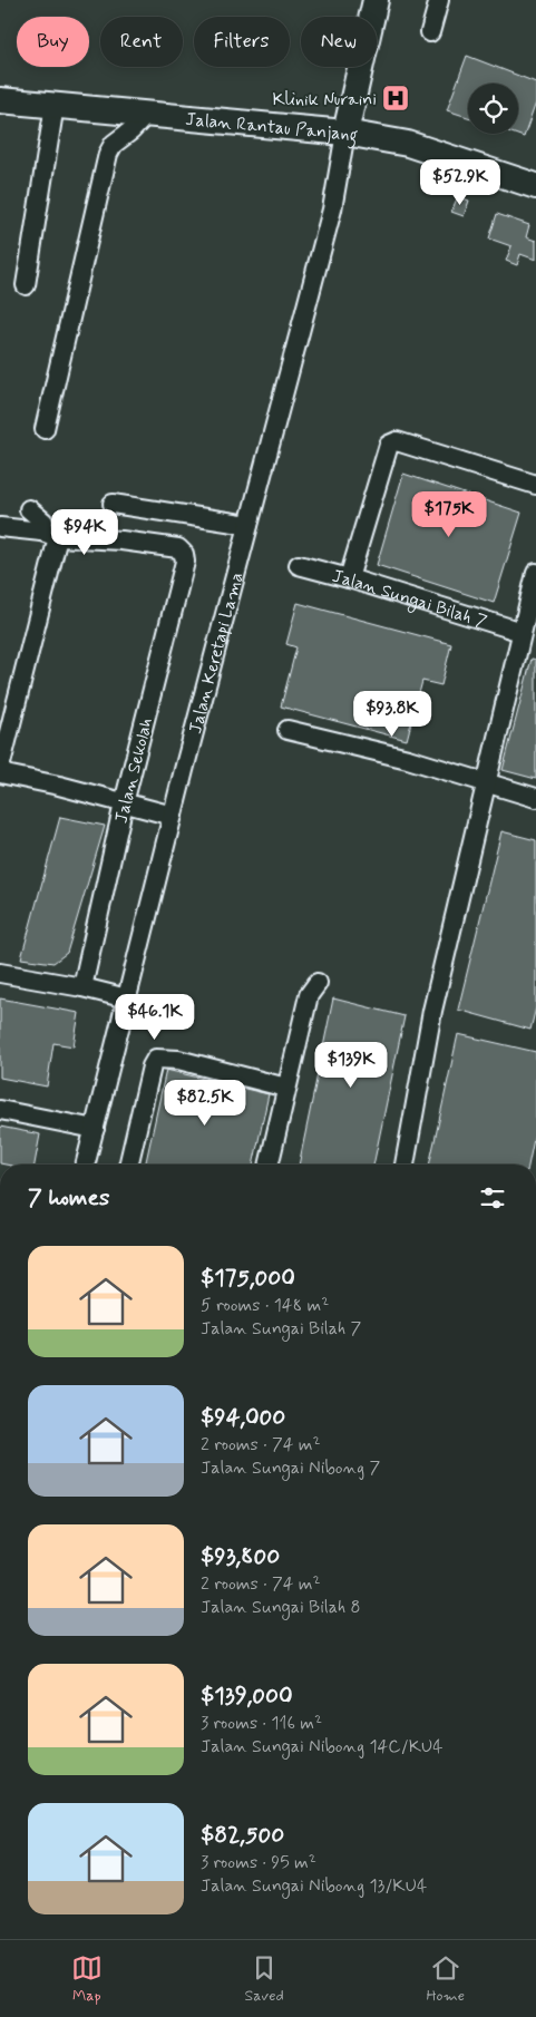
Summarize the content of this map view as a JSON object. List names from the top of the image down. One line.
{"streets":{"street":["Jalan Rantau Panjang","Jalan Sungai Bilah 7","Jalan Keretapi Lama","Jalan Sekolah"]},"crossings":[["Jalan Rantau Panjang","Jalan Keretapi Lama"]],"places":{"hospital":["Klinik Nuraini"]},"page":{"chip":["Buy","Rent","Filters","New"],"price":["$52.9K","$175K","$94K","$93.8K","$46.1K","$139K","$82.5K"],"heading":"7 homes","list":[{"name":"$175,000","note":"5 rooms · 148 m² · Jalan Sungai Bilah 7"},{"name":"$94,000","note":"2 rooms · 74 m² · Jalan Sungai Nibong 7"},{"name":"$93,800","note":"2 rooms · 74 m² · Jalan Sungai Bilah 8"},{"name":"$139,000","note":"3 rooms · 116 m² · Jalan Sungai Nibong 14C/KU4"},{"name":"$82,500","note":"3 rooms · 95 m² · Jalan Sungai Nibong 13/KU4"}],"tabs":["Map","Saved","Home"]}}
